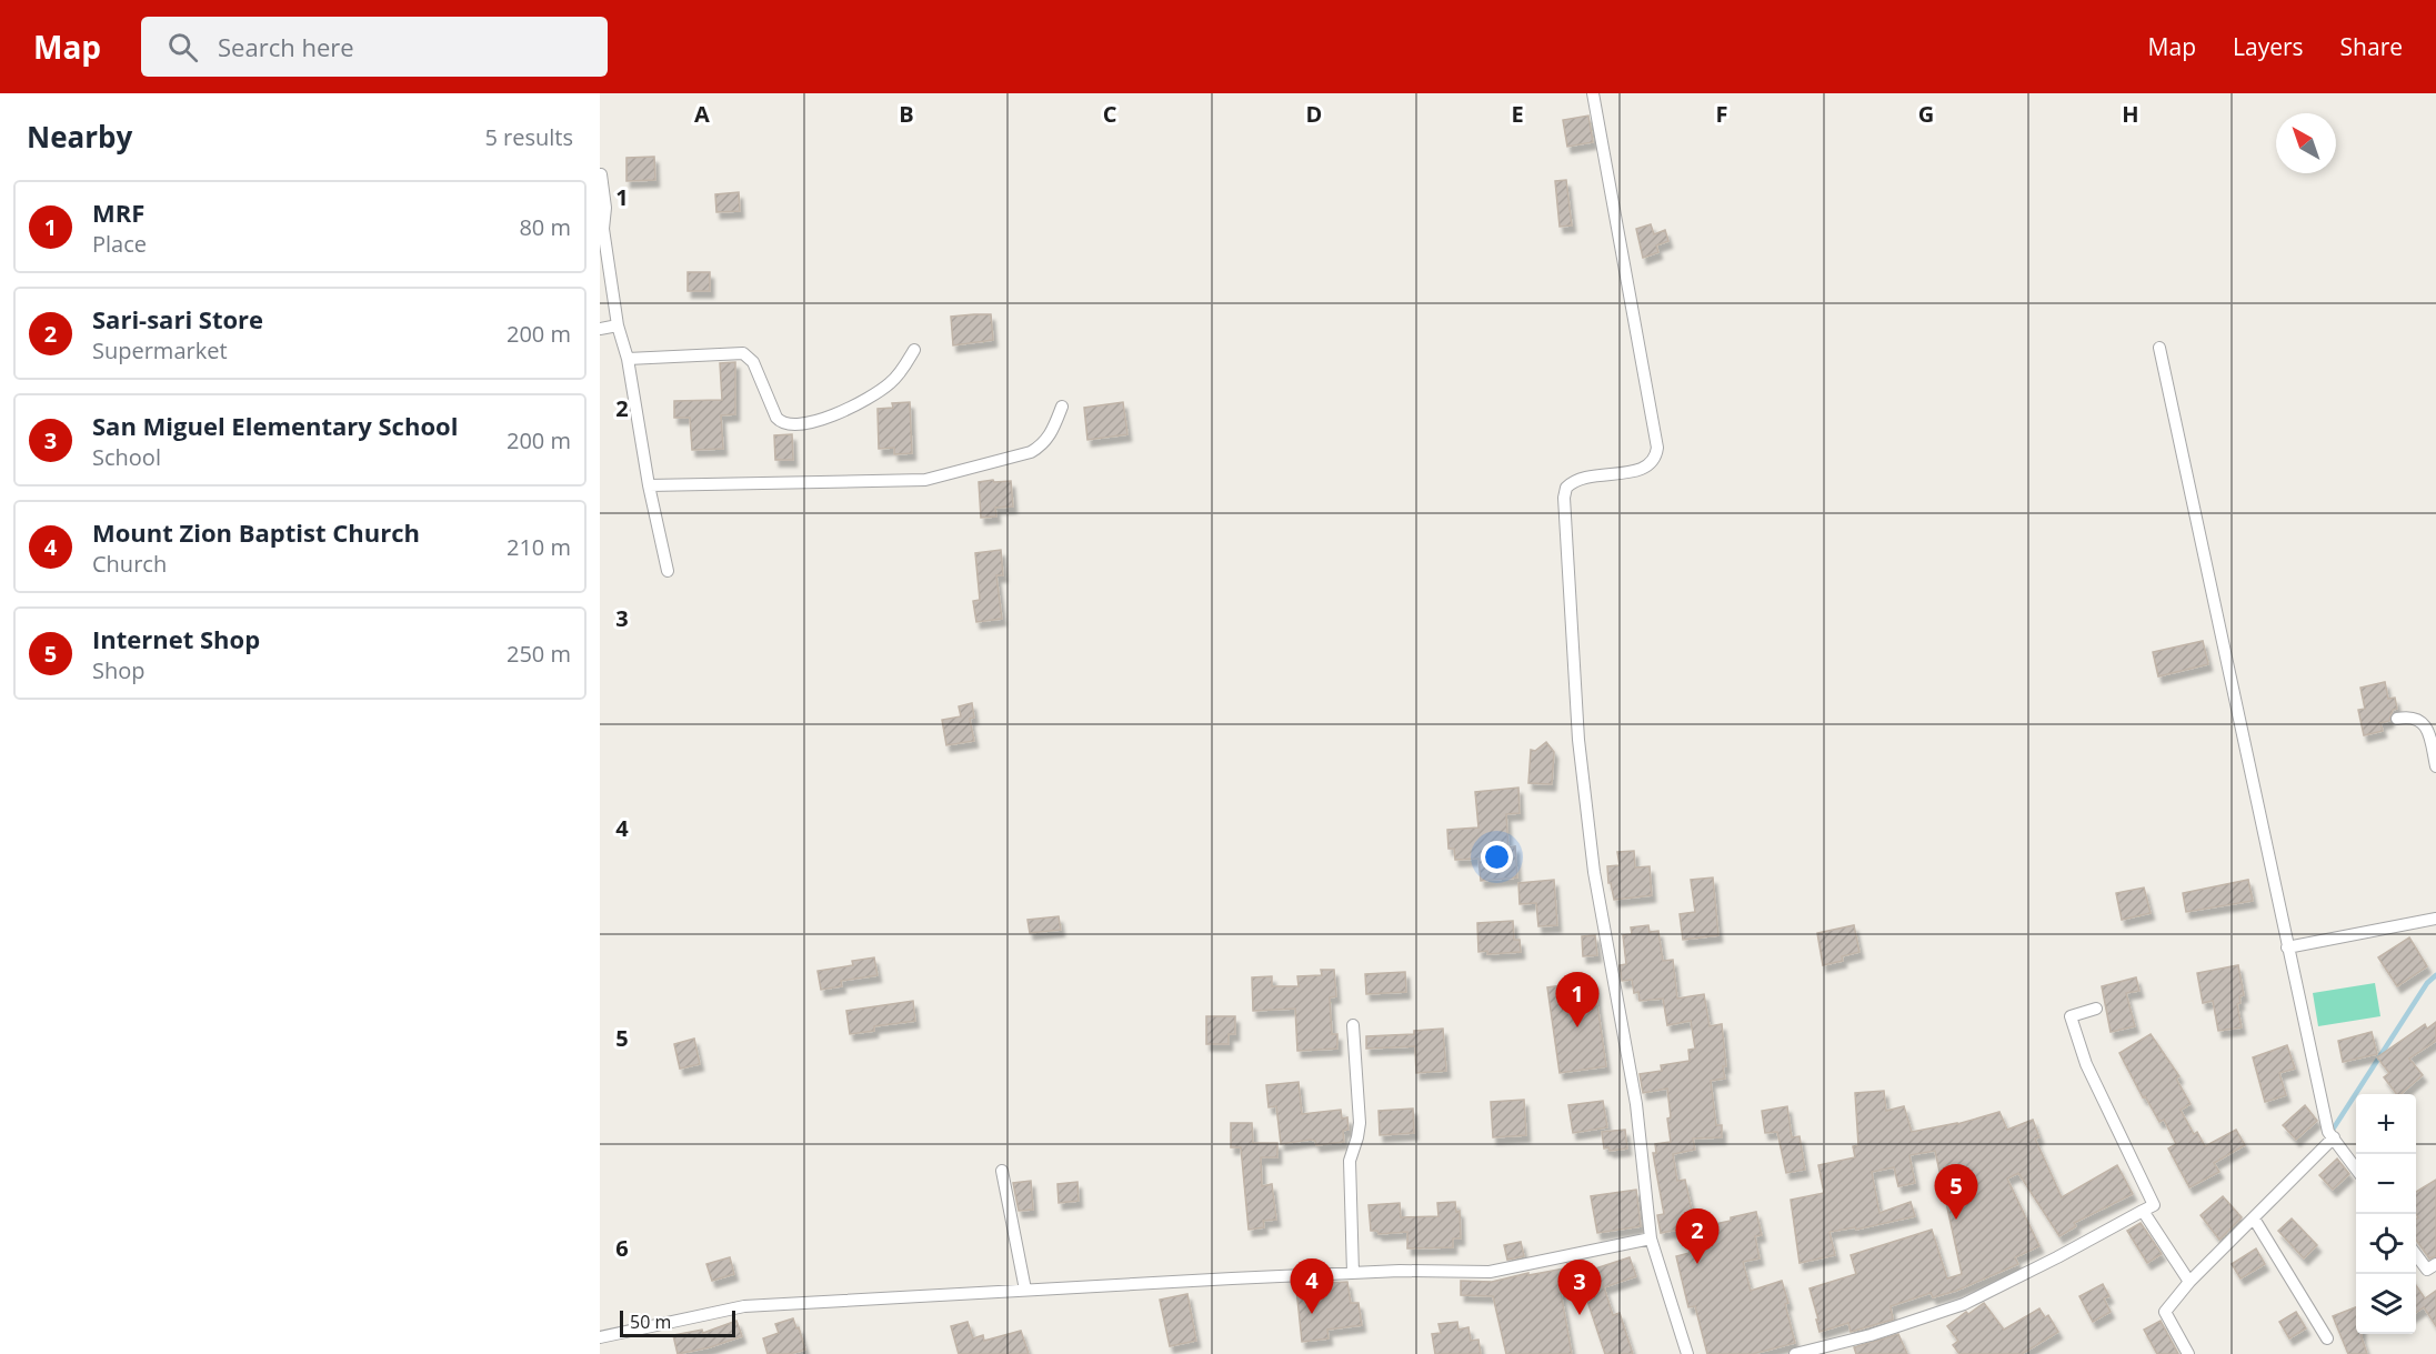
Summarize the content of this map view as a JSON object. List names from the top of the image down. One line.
{"scale_bar":"50 m","north":"top left","page":{"header":"Map","search":"Search here","nav":["Map","Layers","Share"],"heading":["Nearby","5 results"],"list":[{"mark":"1","name":"MRF","note":"Place","value":"80 m"},{"mark":"2","name":"Sari-sari Store","note":"Supermarket","value":"200 m"},{"mark":"3","name":"San Miguel Elementary School","note":"School","value":"200 m"},{"mark":"4","name":"Mount Zion Baptist Church","note":"Church","value":"210 m"},{"mark":"5","name":"Internet Shop","note":"Shop","value":"250 m"}],"pins":["1","5","2","4","3"],"map_buttons":["+","−"],"scale":"50 m"},"grid":{"columns":["A","B","C","D","E","F","G","H"],"rows":["1","2","3","4","5","6"]}}
